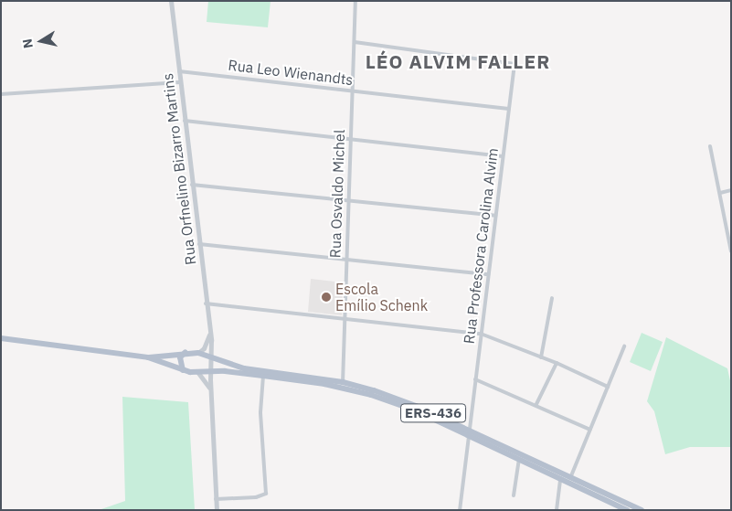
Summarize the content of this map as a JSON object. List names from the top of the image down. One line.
{"streets":{"main road":["ERS-436"],"street":["Rua Leo Wienandts","Rua Orfnelino Bizarro Martins","Rua Osvaldo Michel","Rua Professora Carolina Alvim"]},"crossings":[["Rua Leo Wienandts","Rua Orfnelino Bizarro Martins"],["Rua Leo Wienandts","Rua Osvaldo Michel"],["Rua Leo Wienandts","Rua Professora Carolina Alvim"],["Rua Orfnelino Bizarro Martins","ERS-436"],["Rua Osvaldo Michel","Rua Professora Carolina Alvim"],["Rua Osvaldo Michel","ERS-436"],["Rua Professora Carolina Alvim","ERS-436"]],"districts":["LÉO ALVIM FALLER"],"places":["Escola Emílio Schenk"],"north":"left"}
